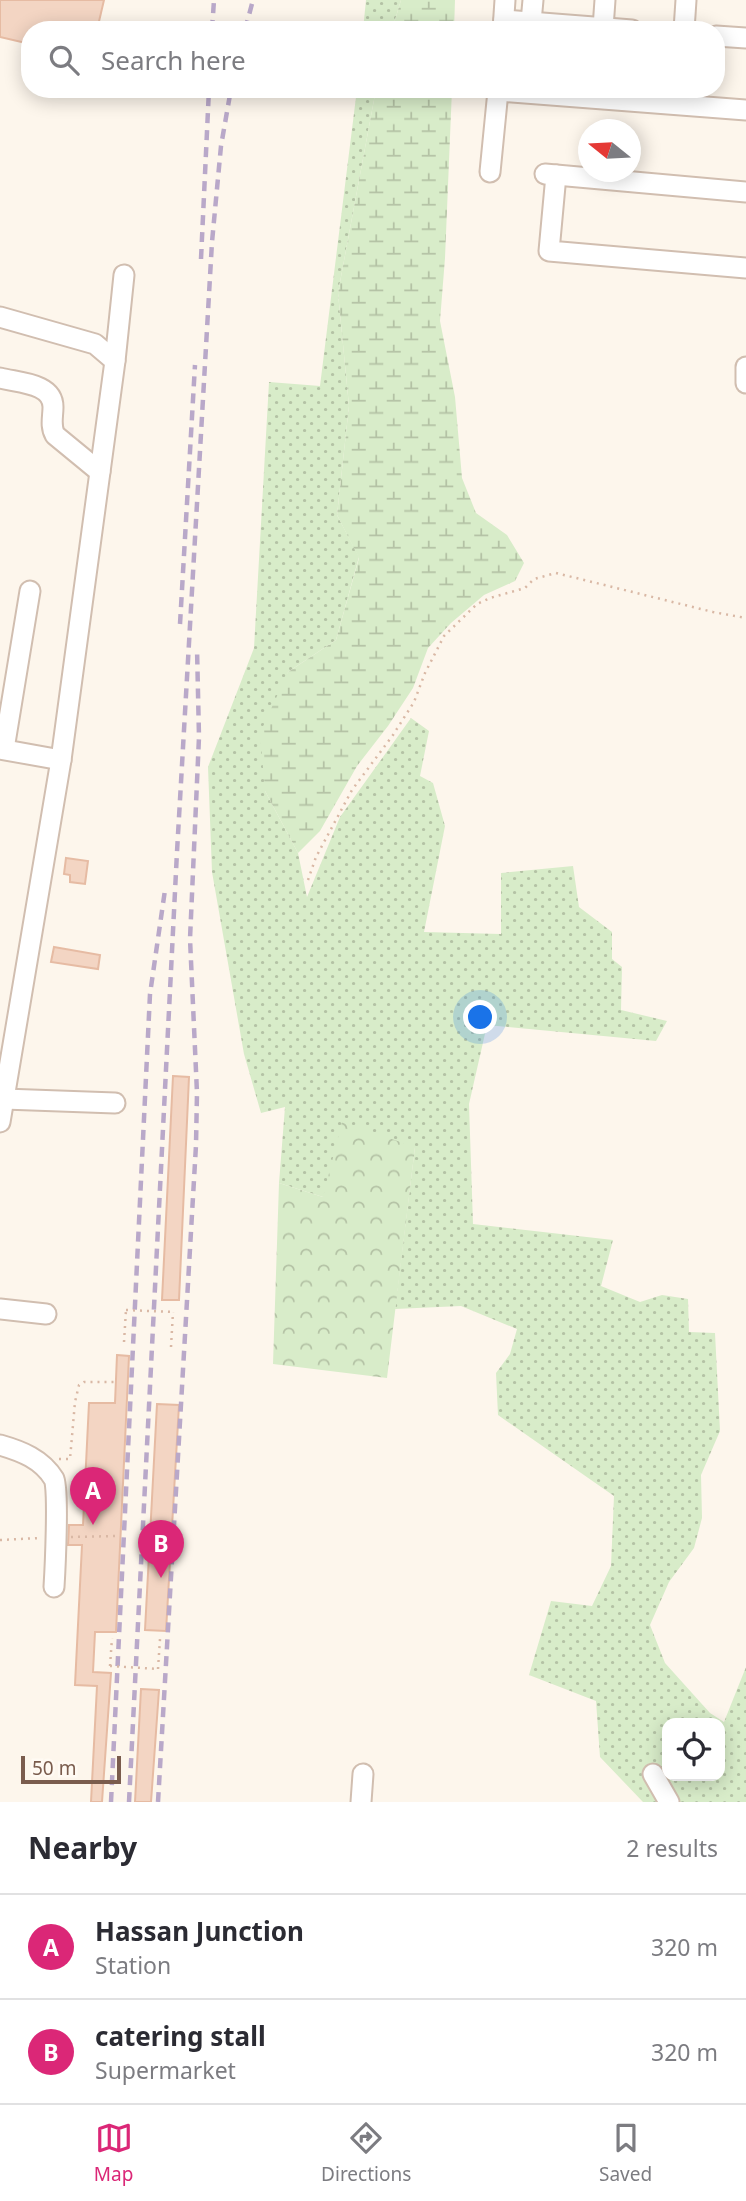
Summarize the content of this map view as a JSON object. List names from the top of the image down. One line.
{"scale_bar":"50 m","north":"left","page":{"search":"Search here","pins":["A","B"],"scale":"50 m","heading":["Nearby","2 results"],"list":[{"mark":"A","name":"Hassan Junction","note":"Station","value":"320 m"},{"mark":"B","name":"catering stall","note":"Supermarket","value":"320 m"}],"nav":["Map","Directions","Saved"]}}
